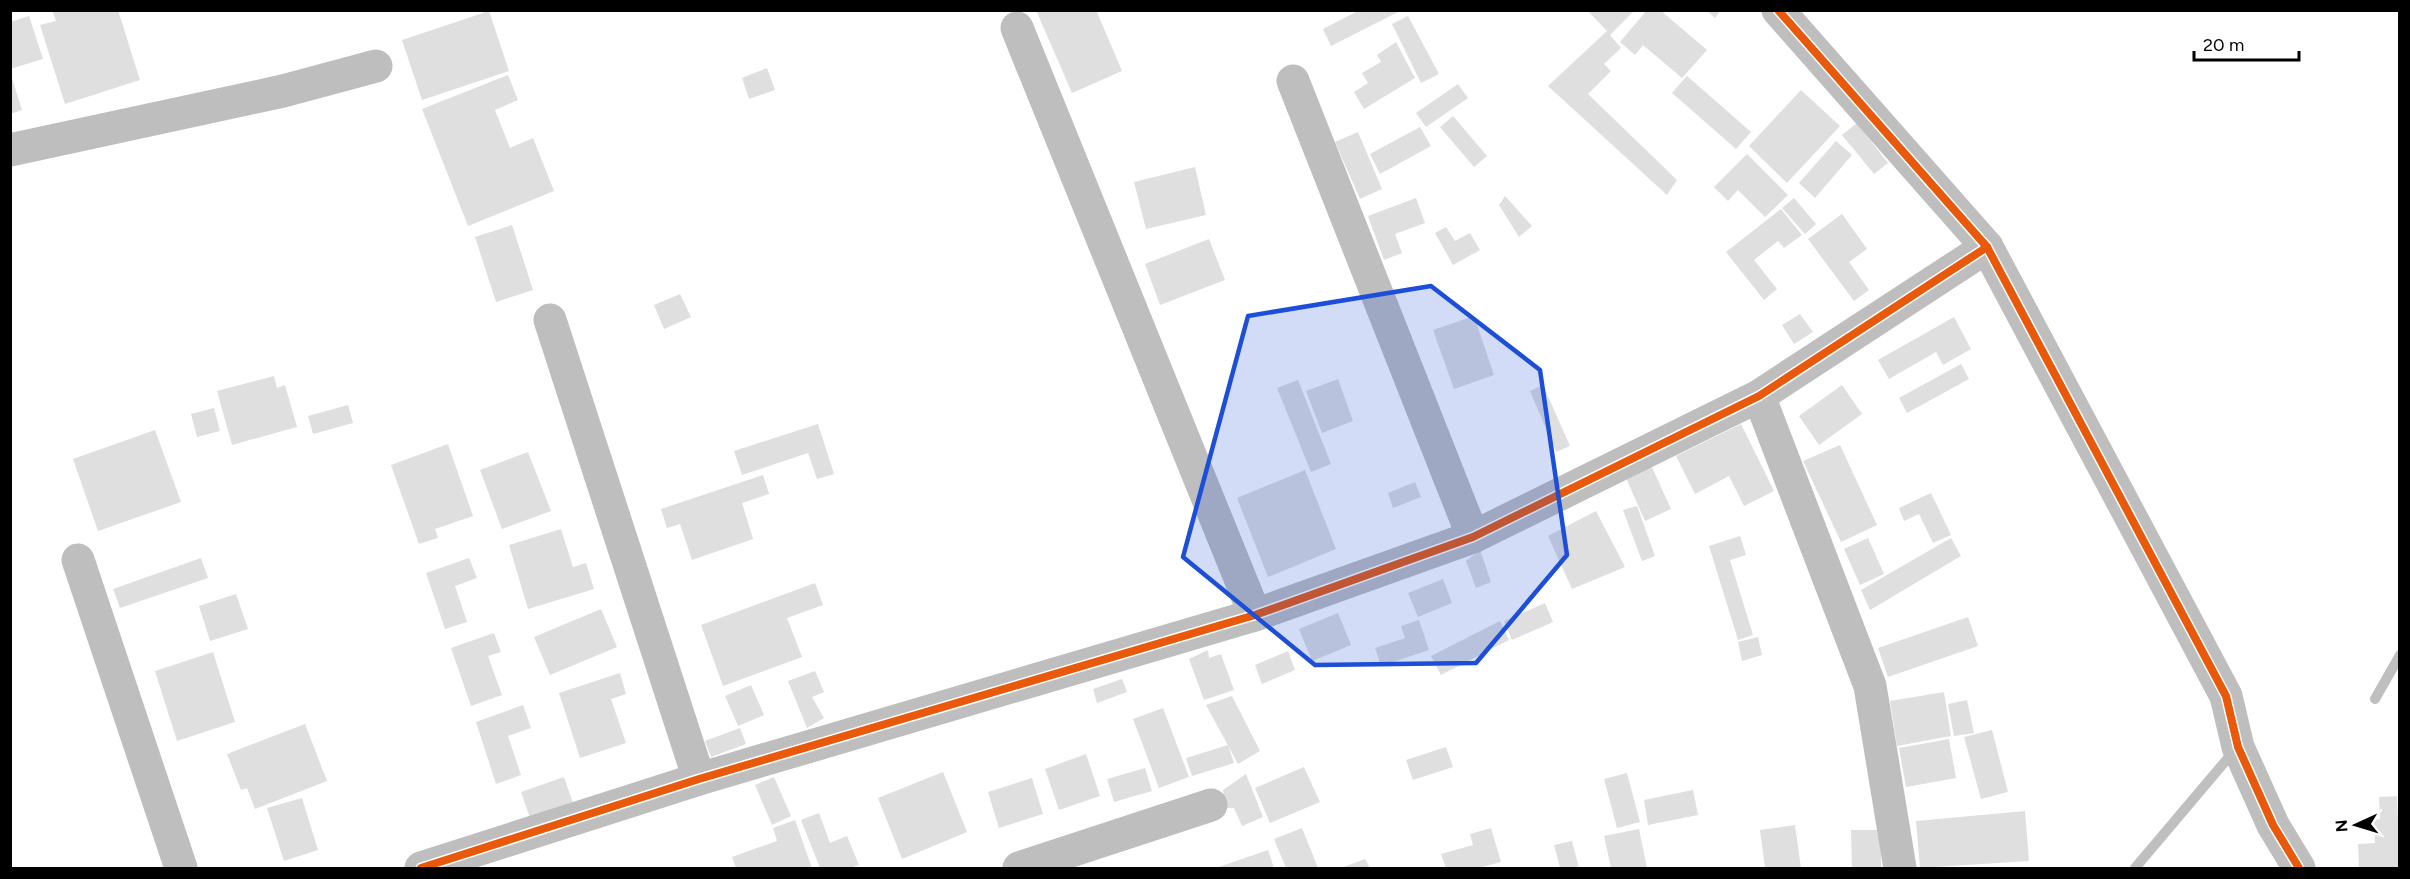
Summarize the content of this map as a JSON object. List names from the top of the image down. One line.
{"scale_bar":"20 m","north":"left"}
